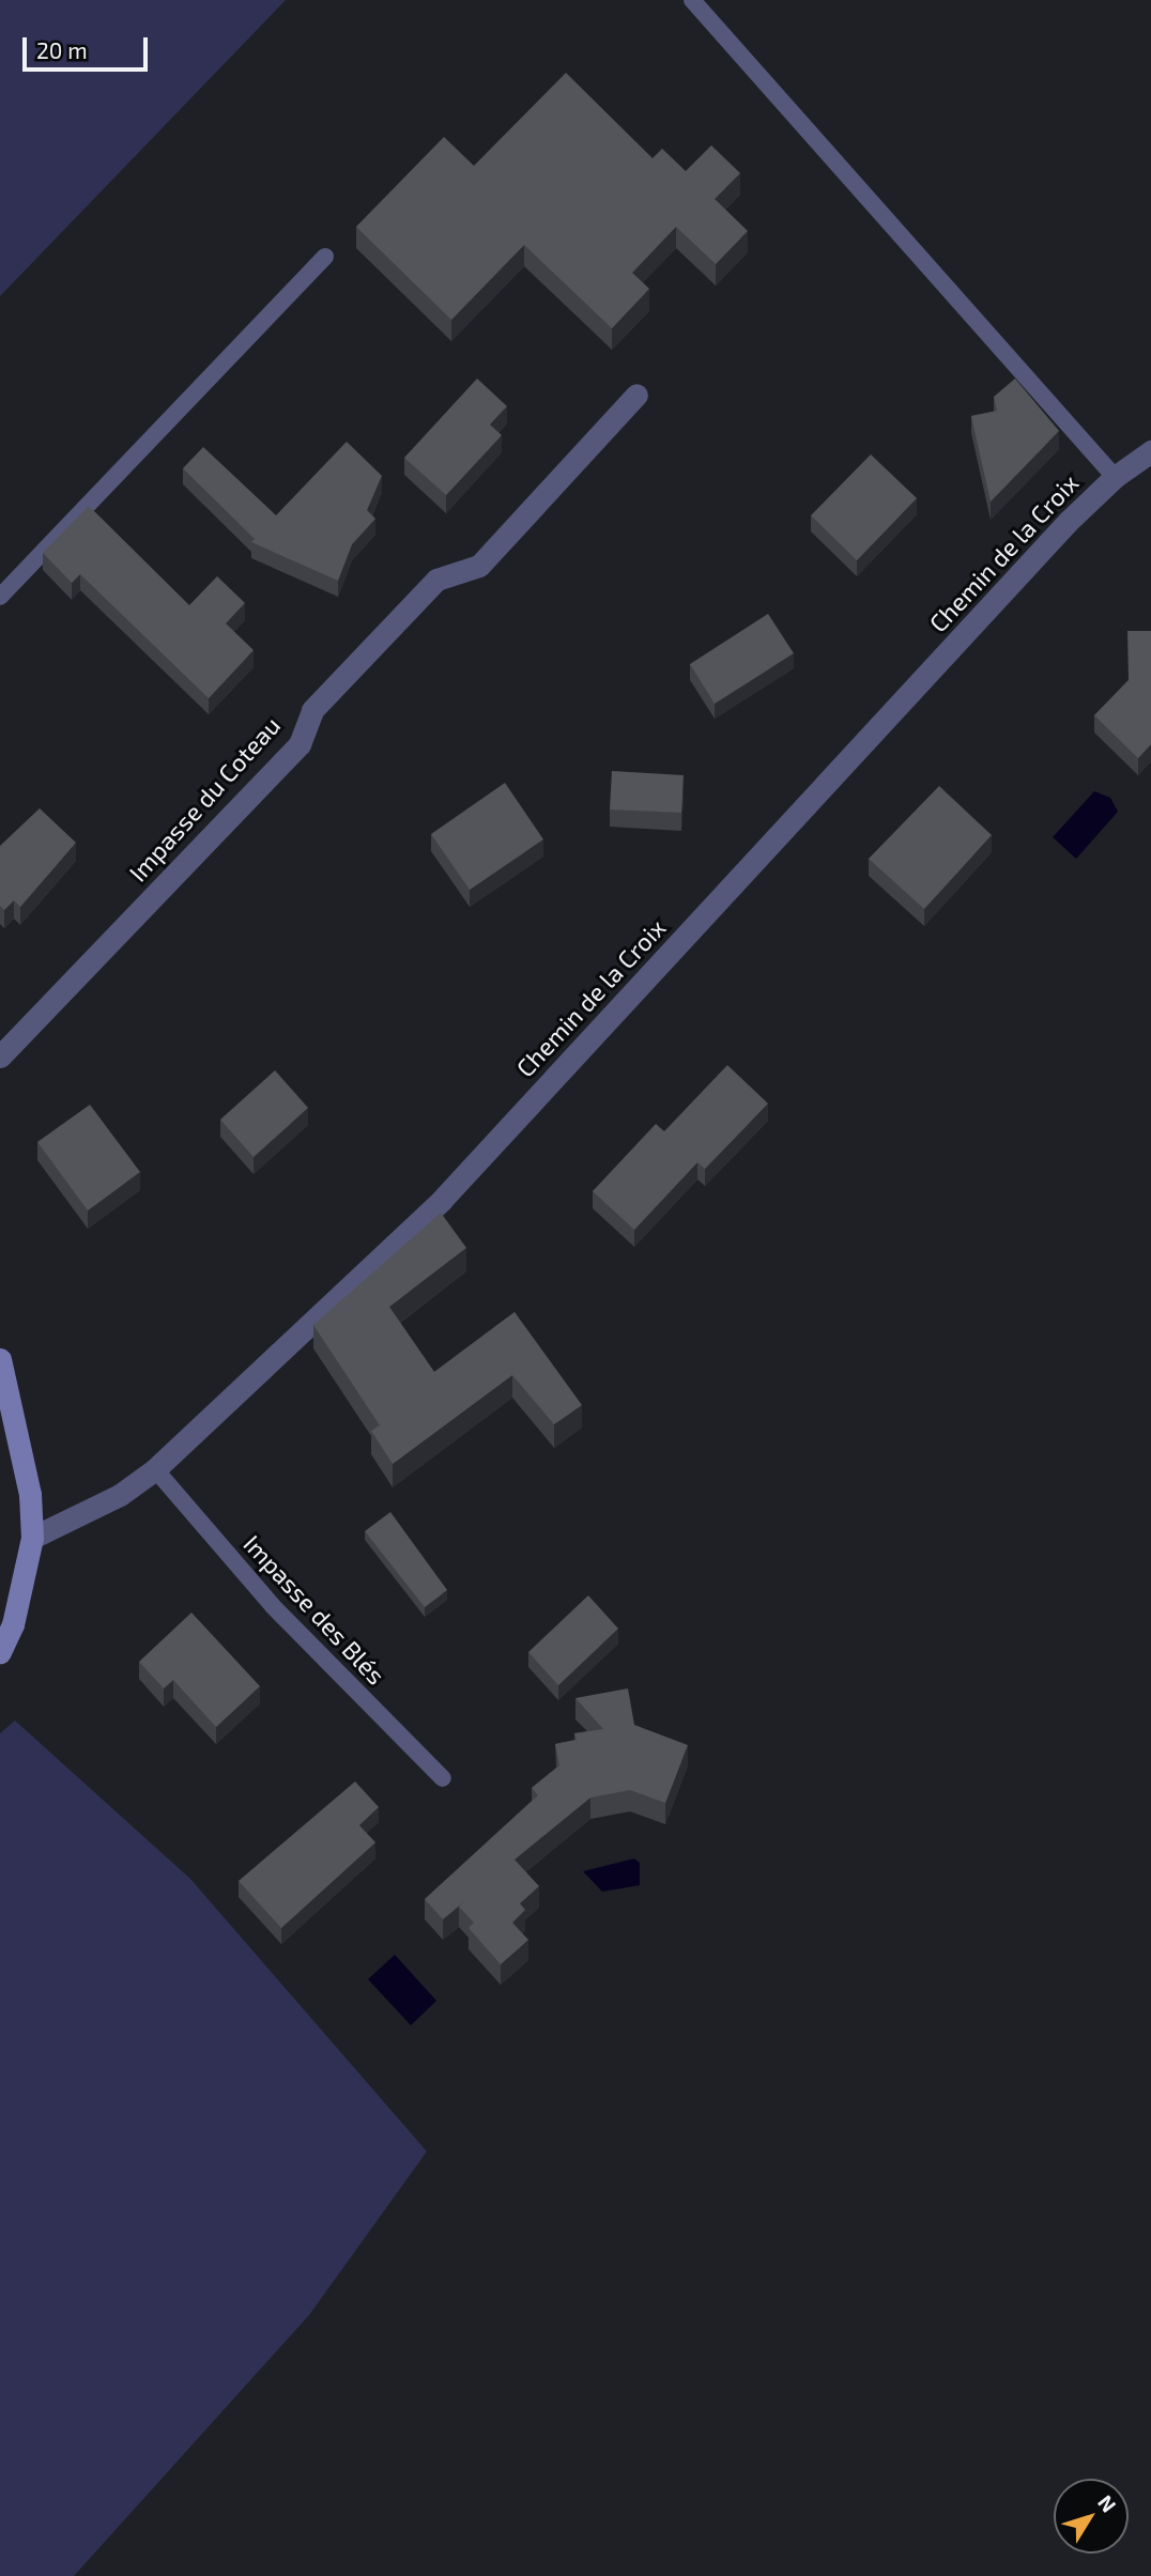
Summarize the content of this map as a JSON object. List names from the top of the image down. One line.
{"streets":{"street":["Chemin de la Croix","Impasse du Coteau"],"lane":["Impasse des Blés"]},"crossings":[["Chemin de la Croix","Impasse des Blés"]],"scale_bar":"20 m","north":"top right"}
